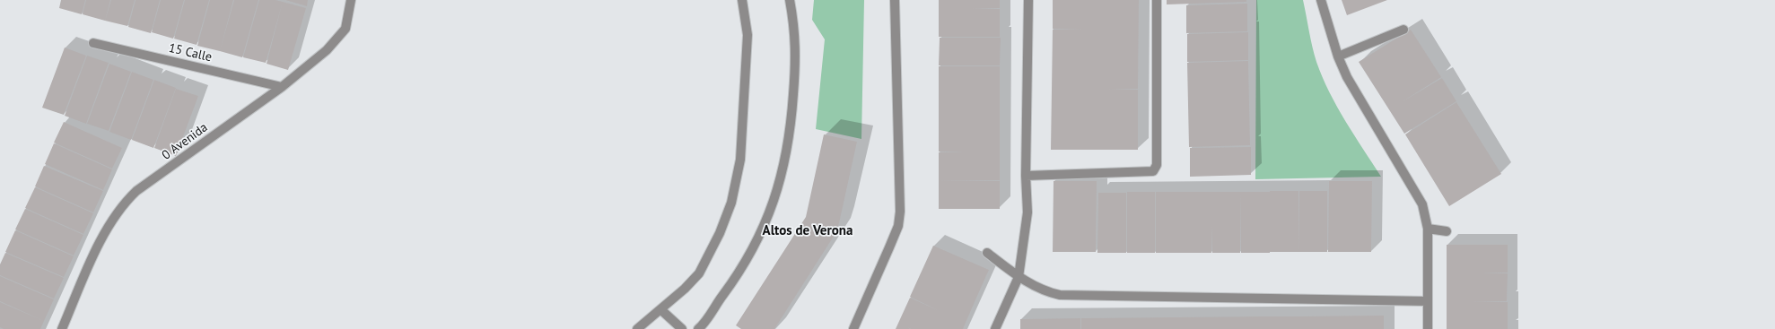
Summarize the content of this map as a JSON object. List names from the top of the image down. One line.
{"streets":{"street":["15 Calle","0 Avenida"]},"crossings":[["15 Calle","0 Avenida"]],"districts":["Altos de Verona"]}
